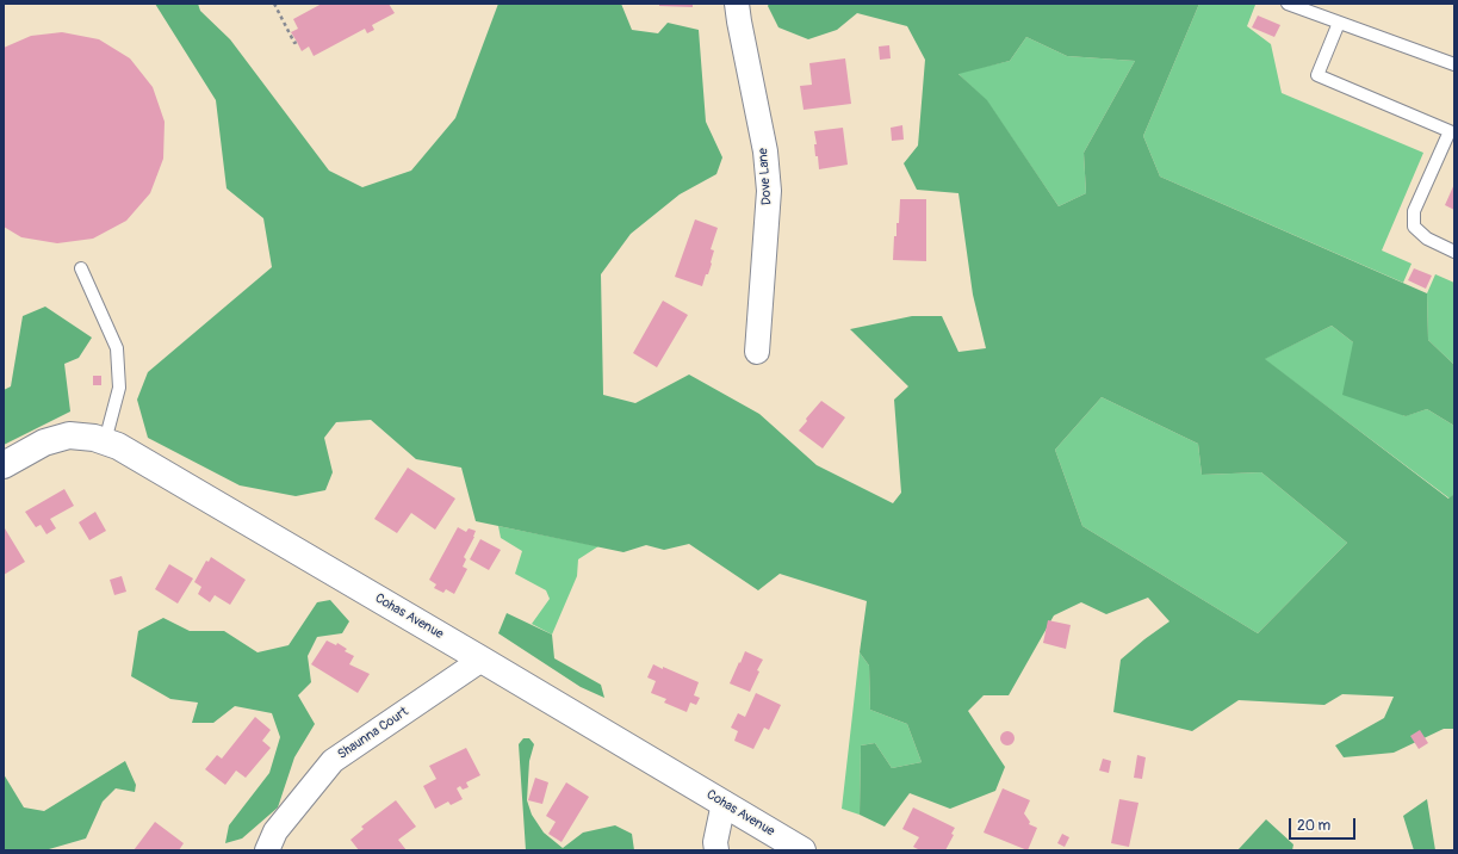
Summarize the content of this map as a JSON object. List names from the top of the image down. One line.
{"streets":{"street":["Dove Lane","Cohas Avenue","Shaunna Court"]},"crossings":[["Cohas Avenue","Shaunna Court"]],"scale_bar":"20 m"}
